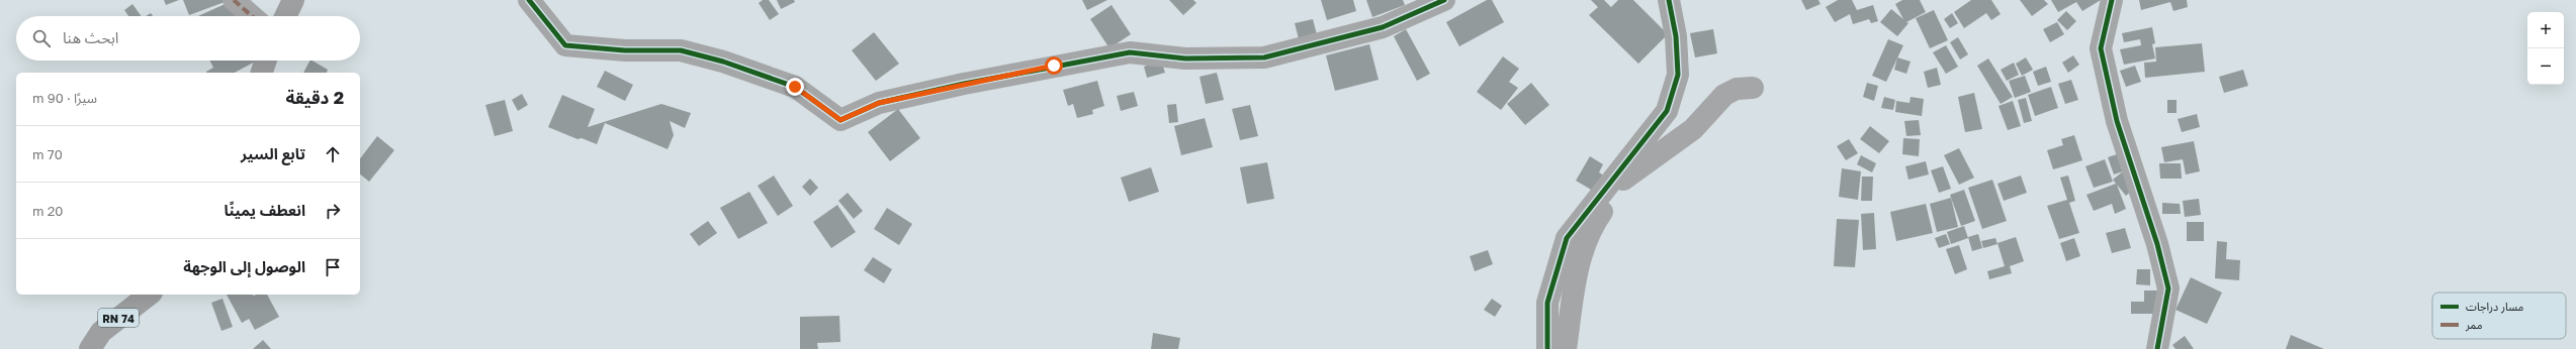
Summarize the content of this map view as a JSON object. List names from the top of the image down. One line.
{"streets":{"main road":["RN 74"]},"legend":["مسار دراجات","ممر"],"page":{"map_buttons":["+","−"],"search":"ابحث هنا","heading":["2 دقيقة","سيرًا · 90 m"],"list":[["تابع السير","70 m"],["انعطف يمينًا","20 m"],"الوصول إلى الوجهة"]}}
